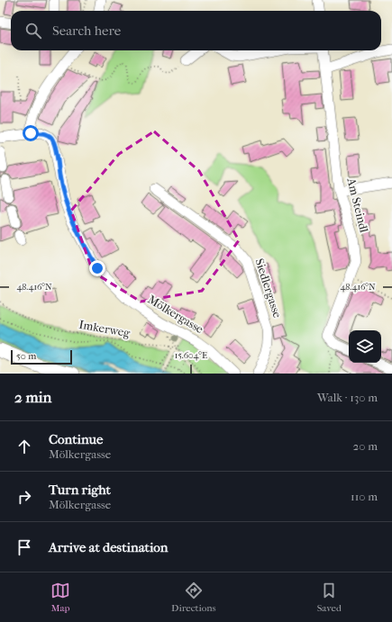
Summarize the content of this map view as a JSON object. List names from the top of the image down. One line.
{"streets":{"street":["Am Steindl","Siedlergasse","Mölkergasse"],"path":["Imkerweg"]},"scale_bar":"50 m","page":{"search":"Search here","scale":"50 m","heading":["2 min","Walk · 130 m"],"list":[["Continue","Mölkergasse","20 m"],["Turn right","Mölkergasse","110 m"],"Arrive at destination"],"nav":["Map","Directions","Saved"]},"coordinates":["48.416°N","15.604°E"]}
